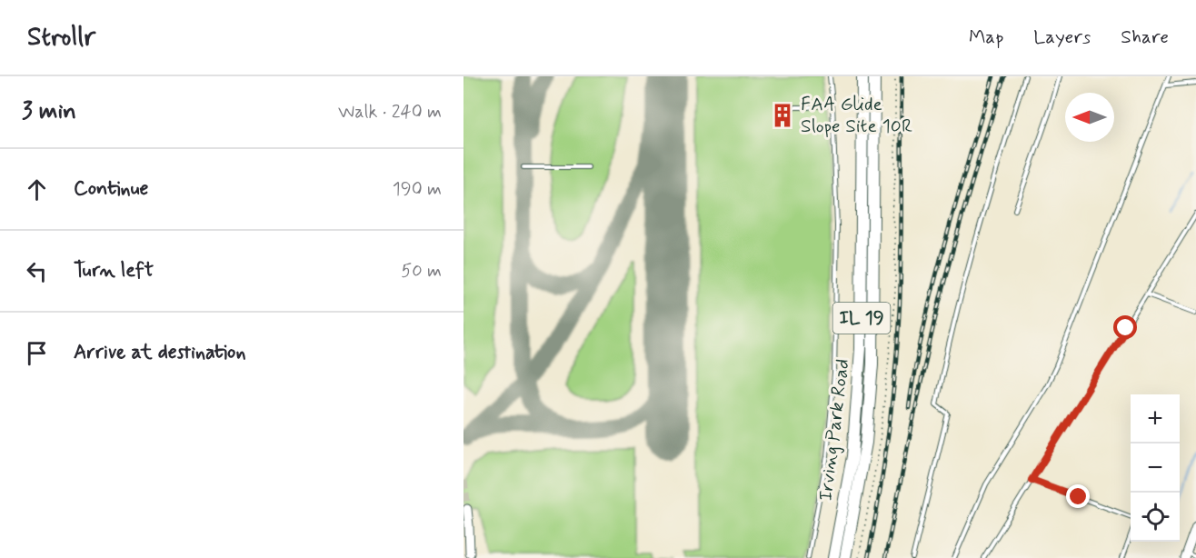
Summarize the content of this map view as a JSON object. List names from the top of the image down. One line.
{"streets":{"main road":["IL 19","Irving Park Road"]},"places":{"building":["FAA Glide Slope Site 10R"]},"north":"left","page":{"header":"Strollr","nav":["Map","Layers","Share"],"heading":["3 min","Walk · 240 m"],"list":[["Continue","190 m"],["Turn left","50 m"],"Arrive at destination"],"map_buttons":["+","−"]}}
